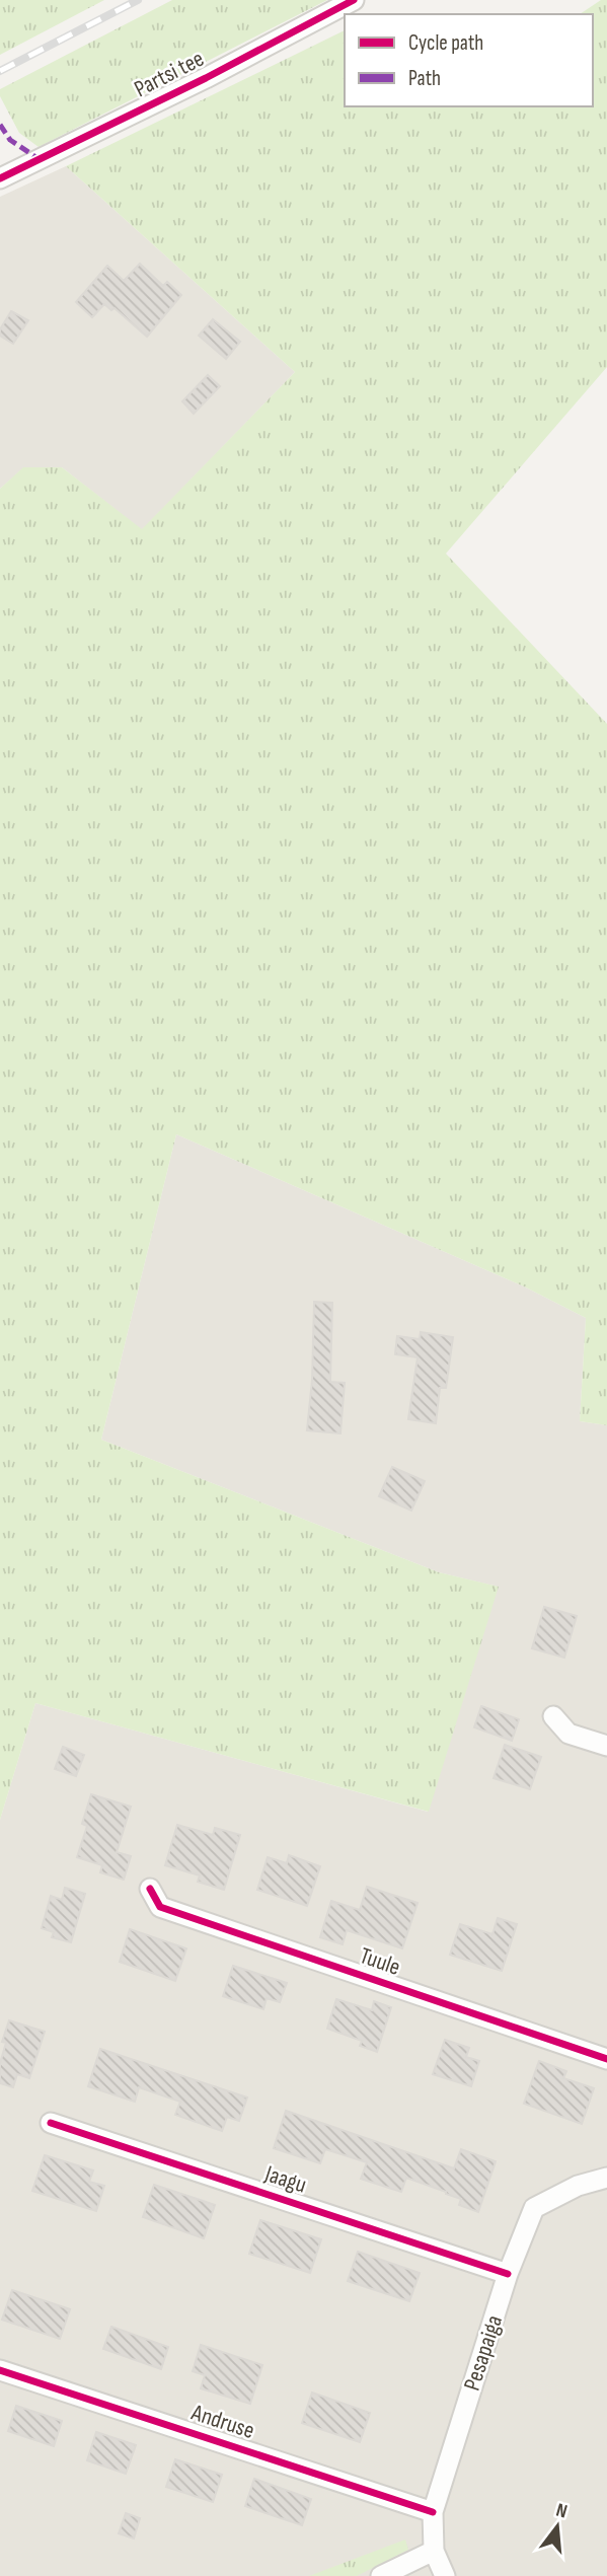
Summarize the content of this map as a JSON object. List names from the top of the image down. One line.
{"streets":{"street":["Partsi tee","Tuule","Jaagu","Pesapaiga","Andruse"]},"crossings":[["Jaagu","Pesapaiga"],["Pesapaiga","Andruse"]],"legend":["Cycle path","Path"],"north":"top"}
